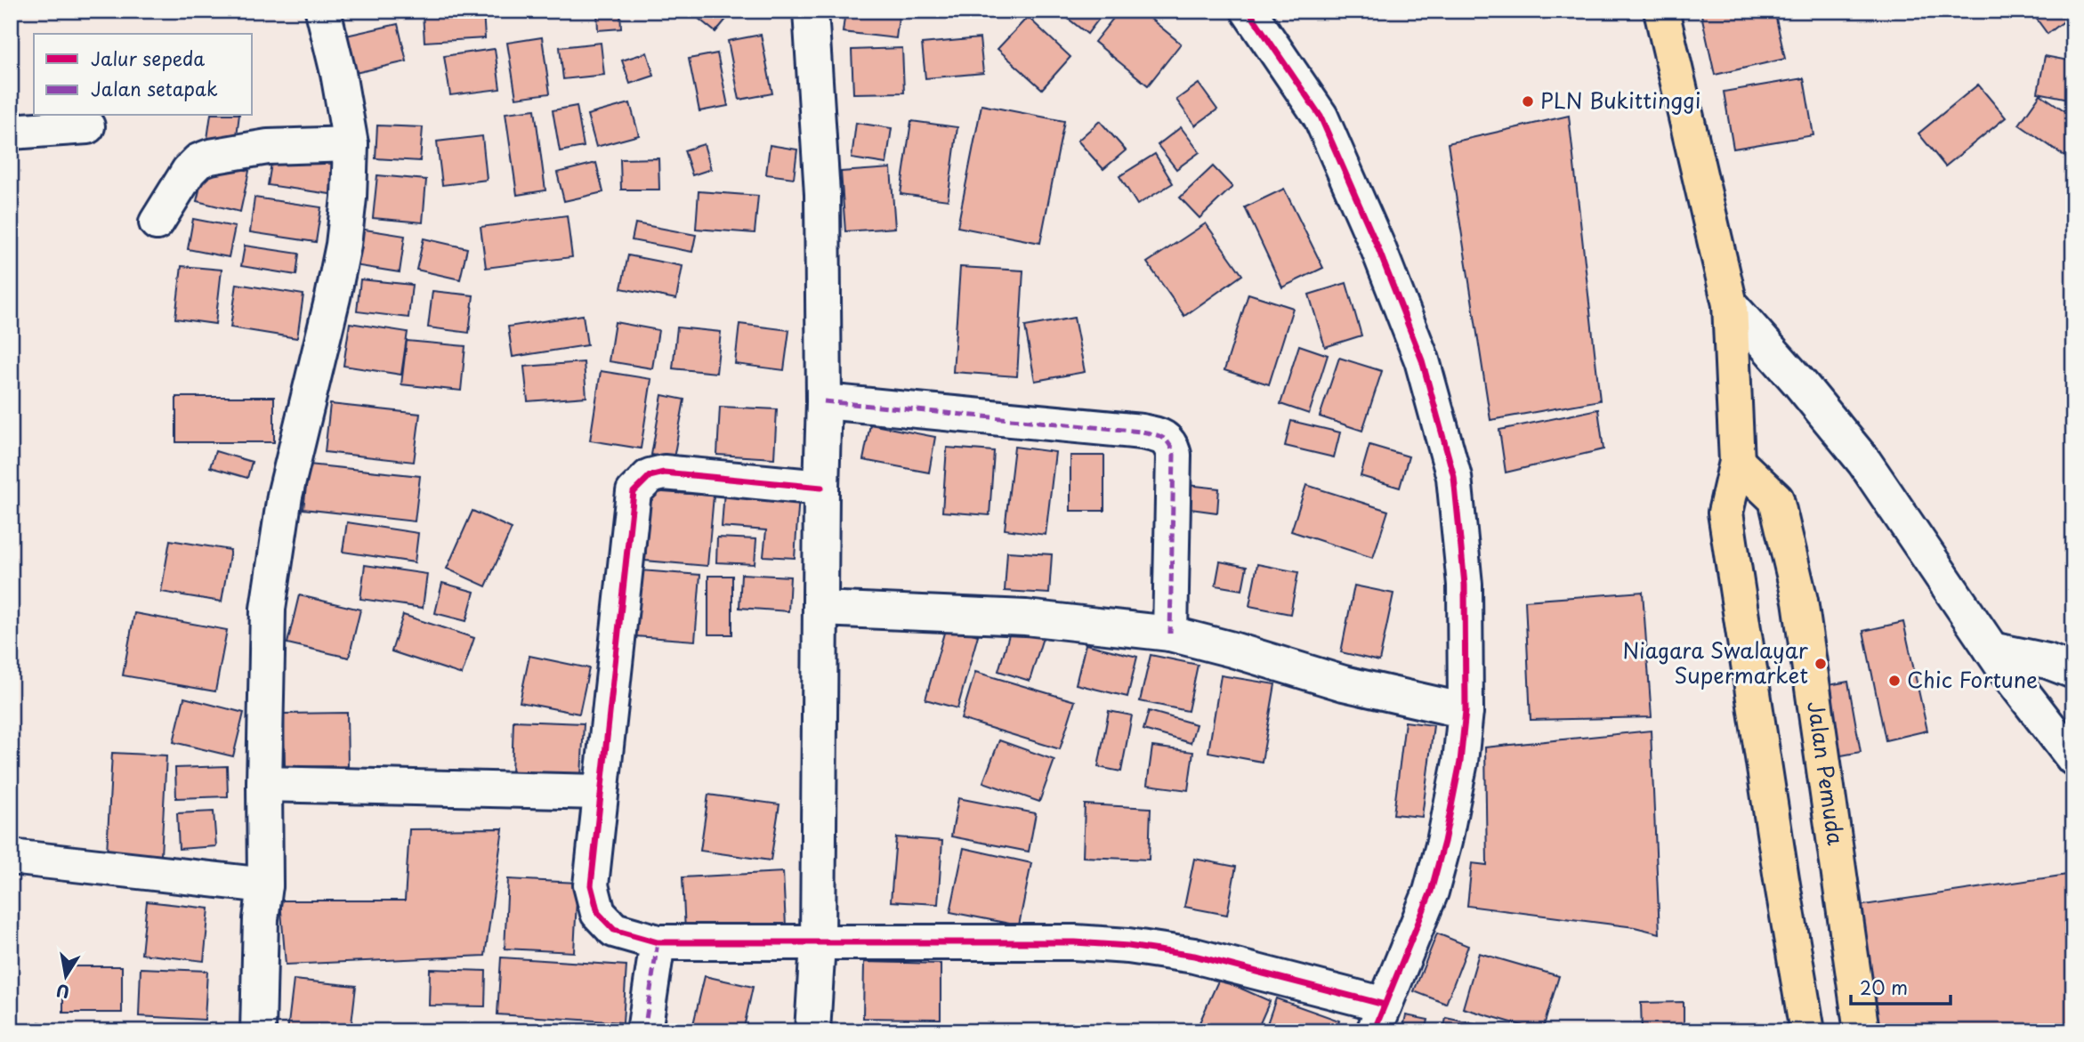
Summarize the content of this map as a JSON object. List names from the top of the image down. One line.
{"streets":{"main road":["Jalan Pemuda"]},"places":["PLN Bukittinggi","Niagara Swalayar Supermarket","Chic Fortune"],"legend":["Jalur sepeda","Jalan setapak"],"scale_bar":"20 m","north":"bottom"}
